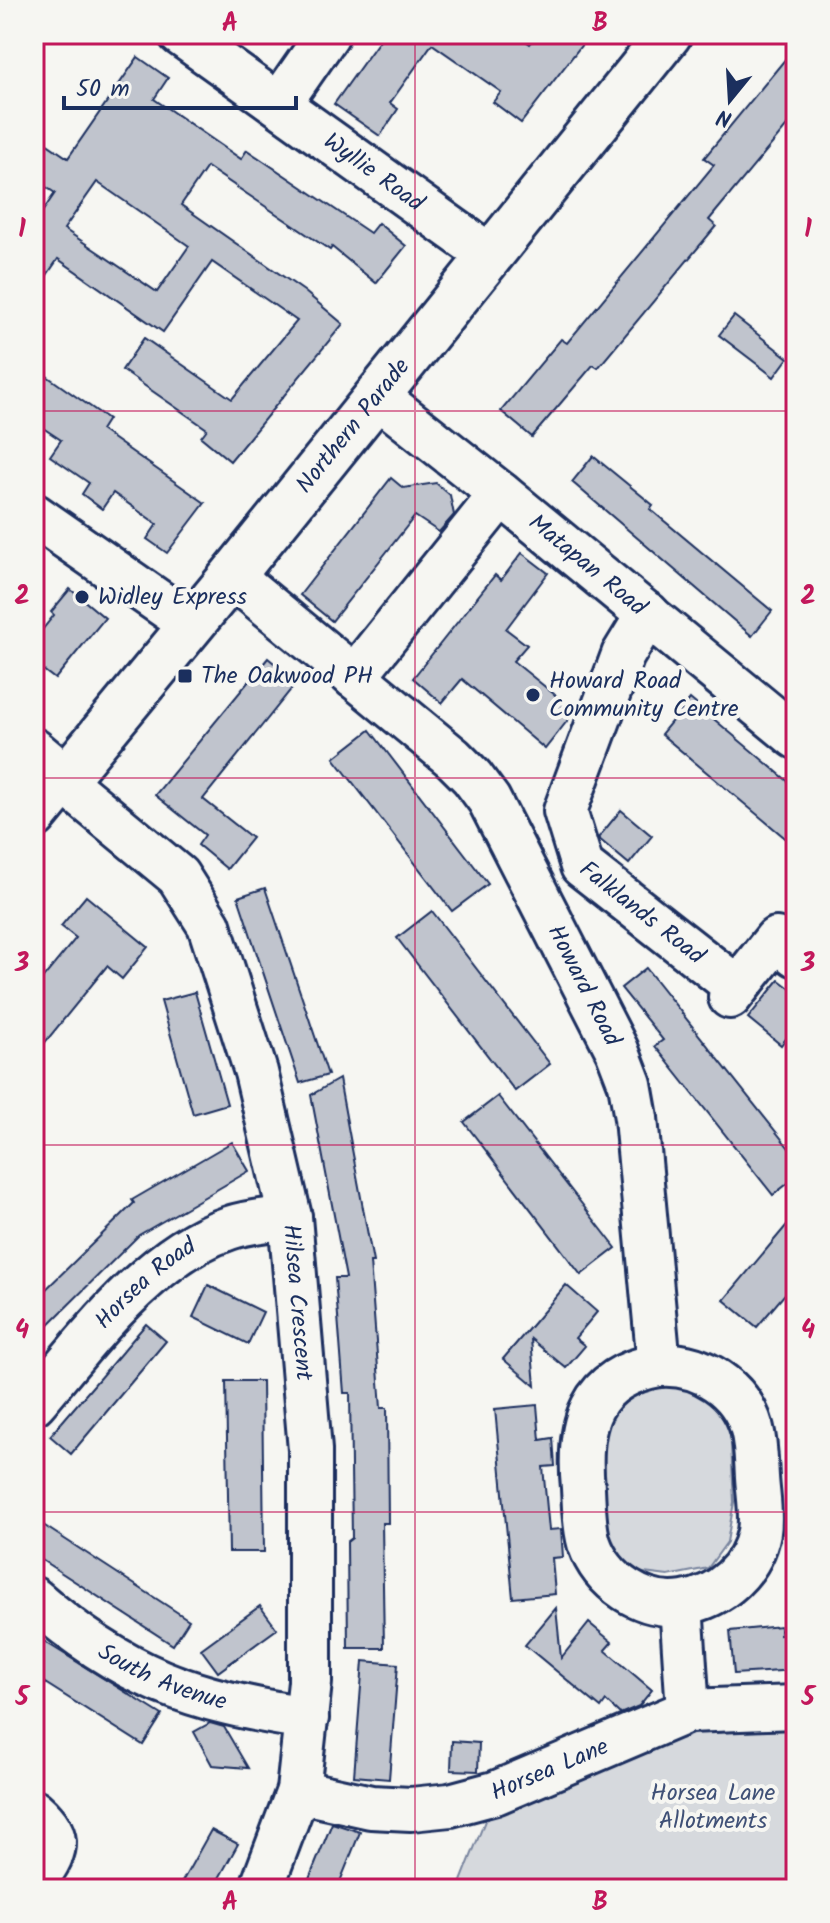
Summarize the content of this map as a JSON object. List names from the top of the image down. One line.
{"streets":{"main road":["Northern Parade"],"street":["Wyllie Road","Matapan Road","Falklands Road","Howard Road","Horsea Road","Hilsea Crescent","South Avenue","Horsea Lane"]},"crossings":[["Wyllie Road","Northern Parade"],["Northern Parade","Matapan Road"],["Northern Parade","Howard Road"],["Northern Parade","Hilsea Crescent"],["Matapan Road","Falklands Road"],["Horsea Road","Hilsea Crescent"],["Hilsea Crescent","South Avenue"],["Hilsea Crescent","Horsea Lane"]],"parks":["Horsea Lane Allotments"],"places":{"other":["Widley Express","Howard Road Community Centre"],"transit":["The Oakwood PH"]},"scale_bar":"50 m","north":"bottom","grid":{"columns":["A","B"],"rows":["1","2","3","4","5"]}}
